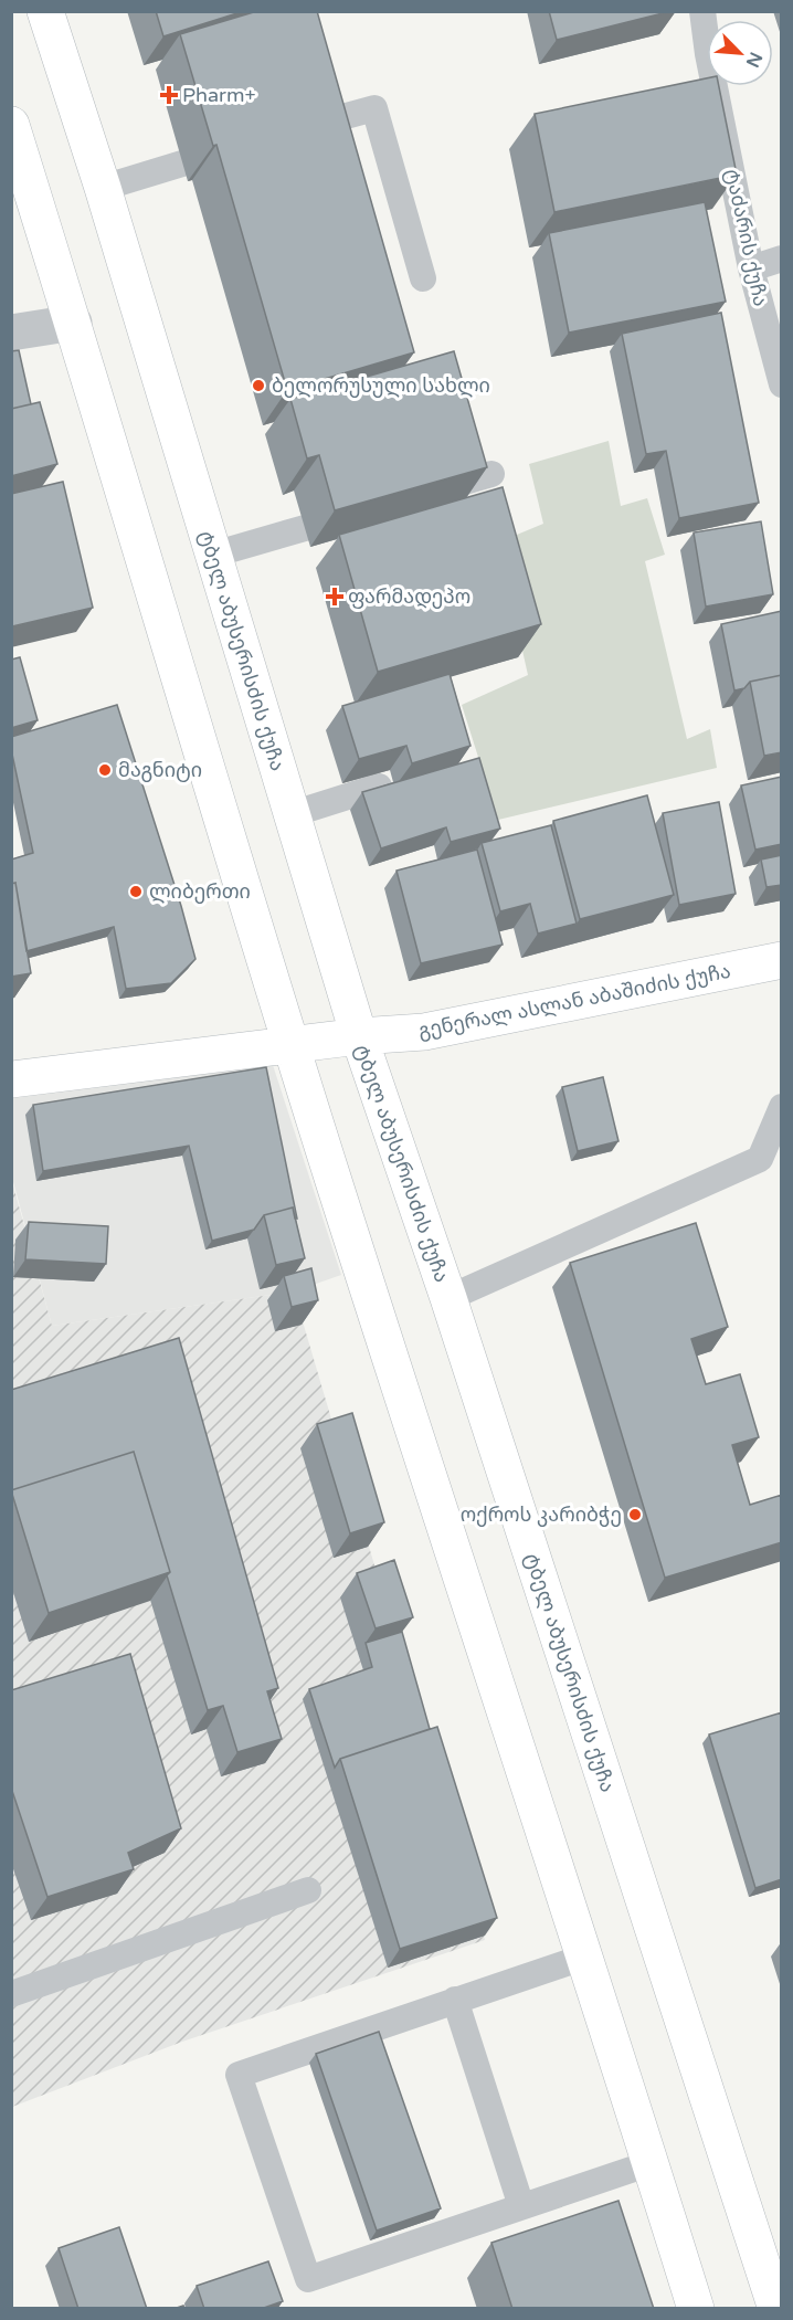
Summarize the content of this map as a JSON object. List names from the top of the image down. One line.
{"streets":{"main road":["ტბელ აბუსერისძის ქუჩა","გენერალ ასლან აბაშიძის ქუჩა"],"lane":["ტაძარის ქუჩა"]},"crossings":[["ტბელ აბუსერისძის ქუჩა","გენერალ ასლან აბაშიძის ქუჩა"]],"places":{"health":["Pharm+","ფარმადეპო"],"other":["ბელორუსული სახლი","მაგნიტი","ლიბერთი","ოქროს კარიბჭე"]},"north":"bottom right"}
